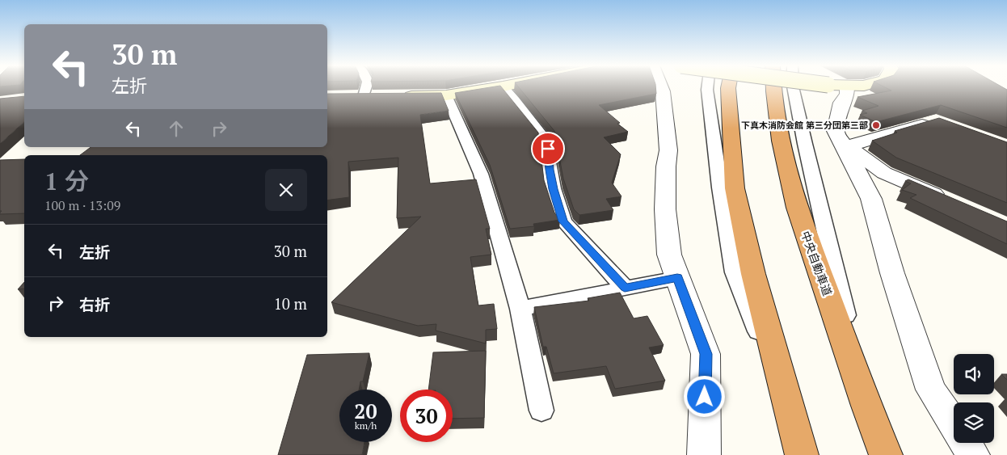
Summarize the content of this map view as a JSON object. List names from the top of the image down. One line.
{"streets":{"highway":["中央自動車道"]},"places":["下真木消防会館 第三分団第三部"],"page":{"turn":["30 m","左折"],"heading":["1 分","100 m · 13:09"],"list":[{"name":"左折","value":"30 m"},{"name":"右折","value":"10 m"}],"speed":"20 km/h","limit":"30"}}
